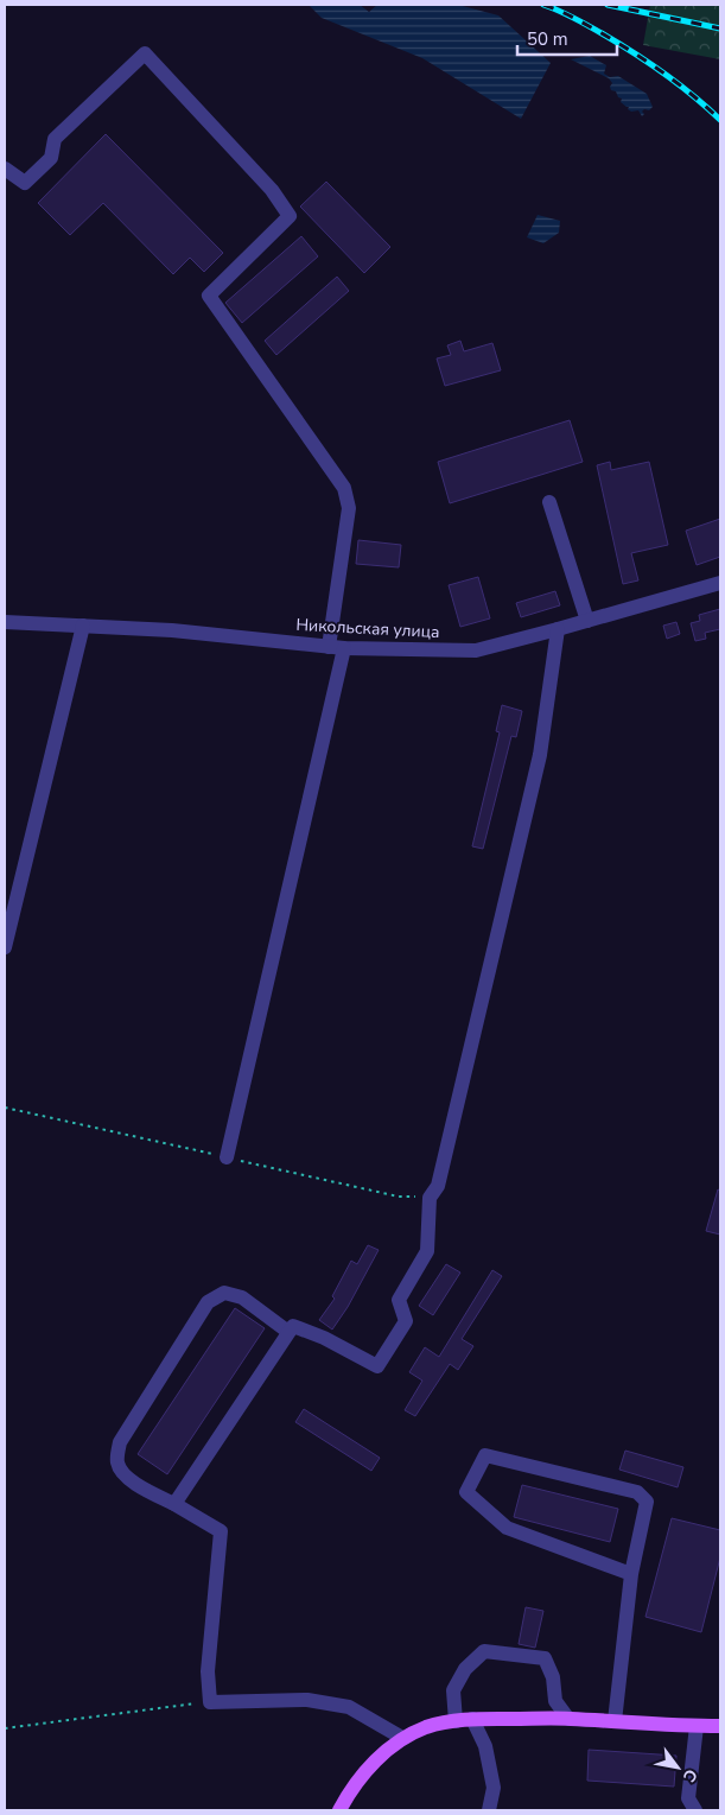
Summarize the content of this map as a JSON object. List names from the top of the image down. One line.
{"streets":{"street":["Никольская улица"]},"scale_bar":"50 m","north":"bottom right"}
